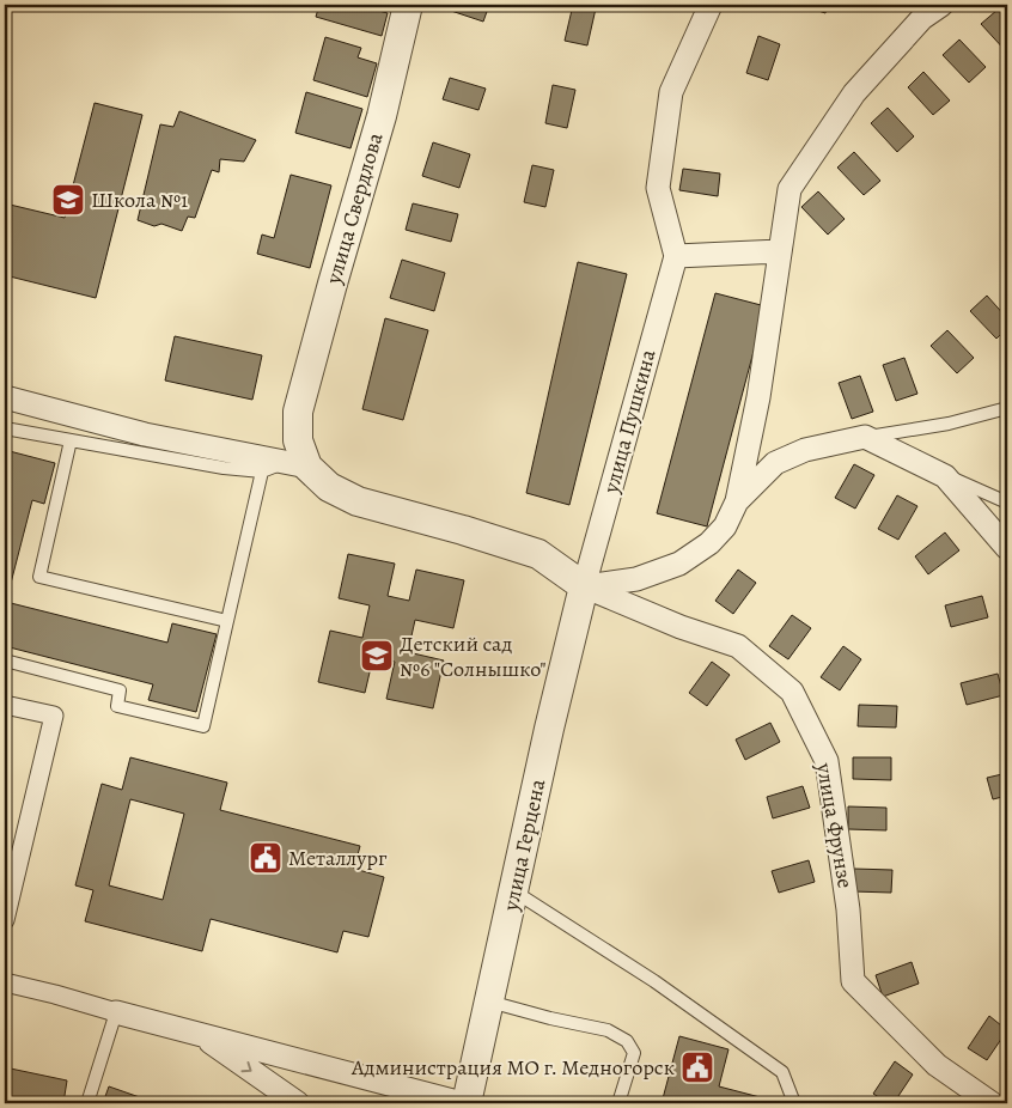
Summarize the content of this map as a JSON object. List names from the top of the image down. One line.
{"streets":{"street":["улица Свердлова","улица Пушкина","улица Фрунзе","улица Герцена"]},"crossings":[["улица Пушкина","улица Фрунзе"],["улица Пушкина","улица Герцена"],["улица Фрунзе","улица Герцена"]],"places":{"school or university":["Школа №1","Детский сад №6 \"Солнышко\""],"public building":["Металлург","Администрация МО г. Медногорск"]}}
